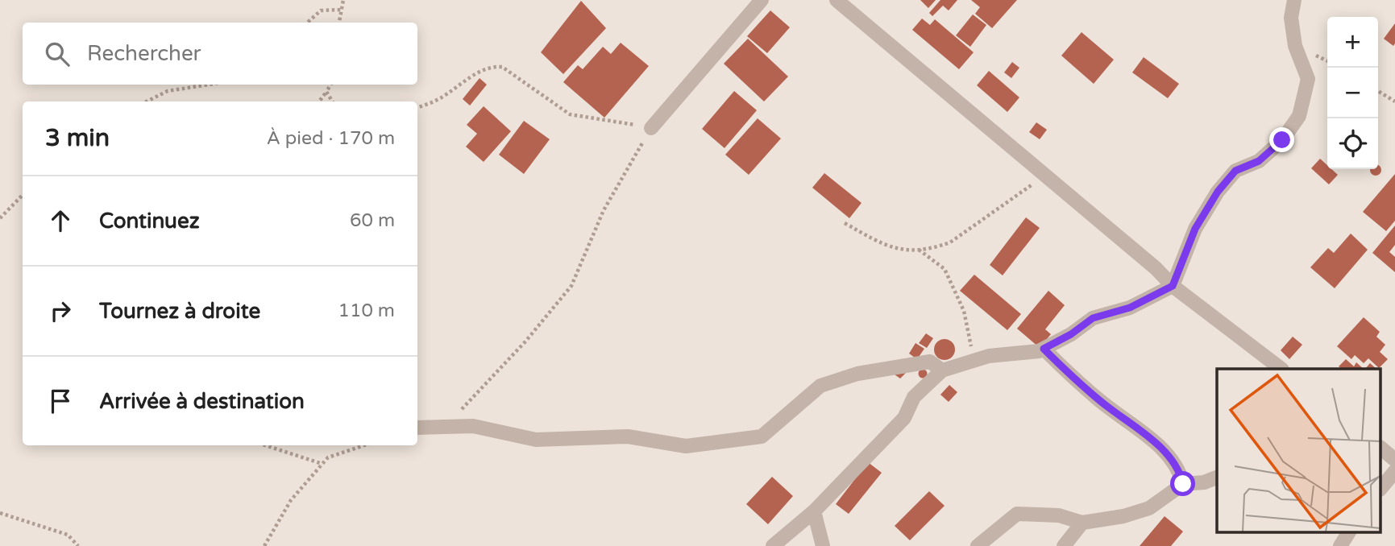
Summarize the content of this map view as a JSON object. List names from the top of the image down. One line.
{"page":{"map_buttons":["+","−"],"search":"Rechercher","heading":["3 min","À pied · 170 m"],"list":[["Continuez","60 m"],["Tournez à droite","110 m"],"Arrivée à destination"]}}
